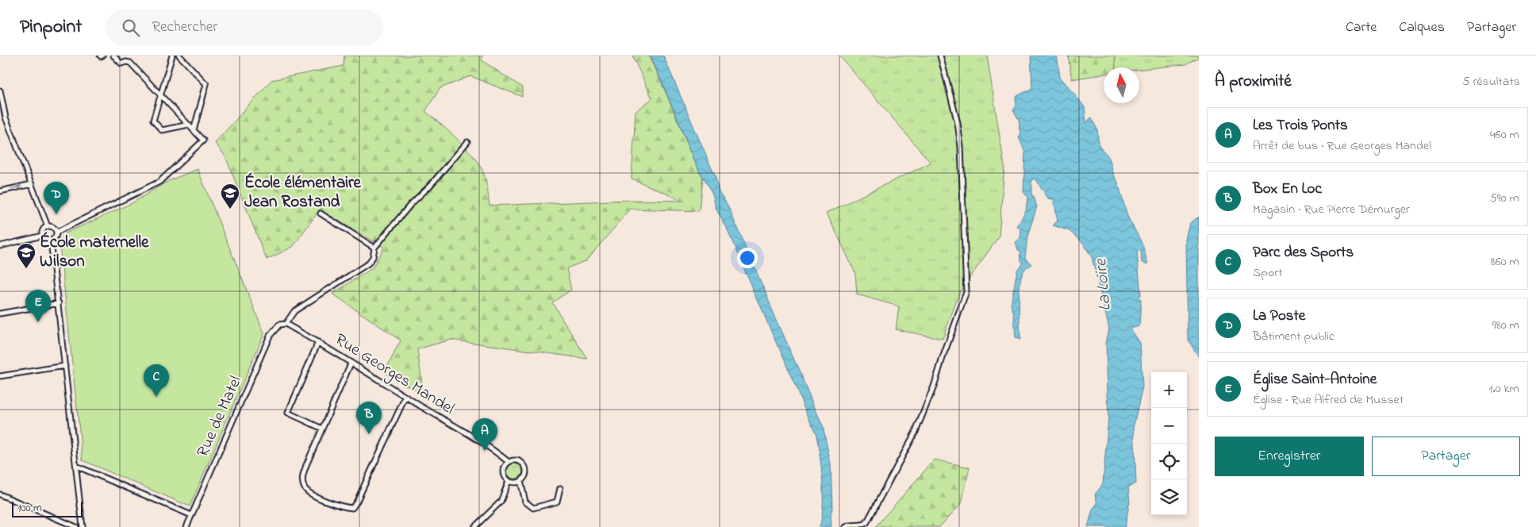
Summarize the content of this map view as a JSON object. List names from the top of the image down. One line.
{"streets":{"street":["Rue Georges Mandel","Rue de Matel"]},"crossings":[["Rue Georges Mandel","Rue de Matel"]],"water":["La Loire"],"places":{"school or university":["École élémentaire Jean Rostand","École maternelle Wilson"]},"scale_bar":"100 m","north":"top","page":{"header":"Pinpoint","search":"Rechercher","nav":["Carte","Calques","Partager"],"heading":["À proximité","5 résultats"],"list":[{"mark":"A","name":"Les Trois Ponts","note":"Arrêt de bus · Rue Georges Mandel","value":"460 m"},{"mark":"B","name":"Box En Loc","note":"Magasin · Rue Pierre Démurger","value":"590 m"},{"mark":"C","name":"Parc des Sports","note":"Sport","value":"860 m"},{"mark":"D","name":"La Poste","note":"Bâtiment public","value":"980 m"},{"mark":"E","name":"Église Saint-Antoine","note":"Église · Rue Alfred de Musset","value":"1.0 km"}],"pins":["D","E","C","B","A"],"map_buttons":["+","−"],"buttons":["Enregistrer","Partager"],"scale":"100 m"}}
